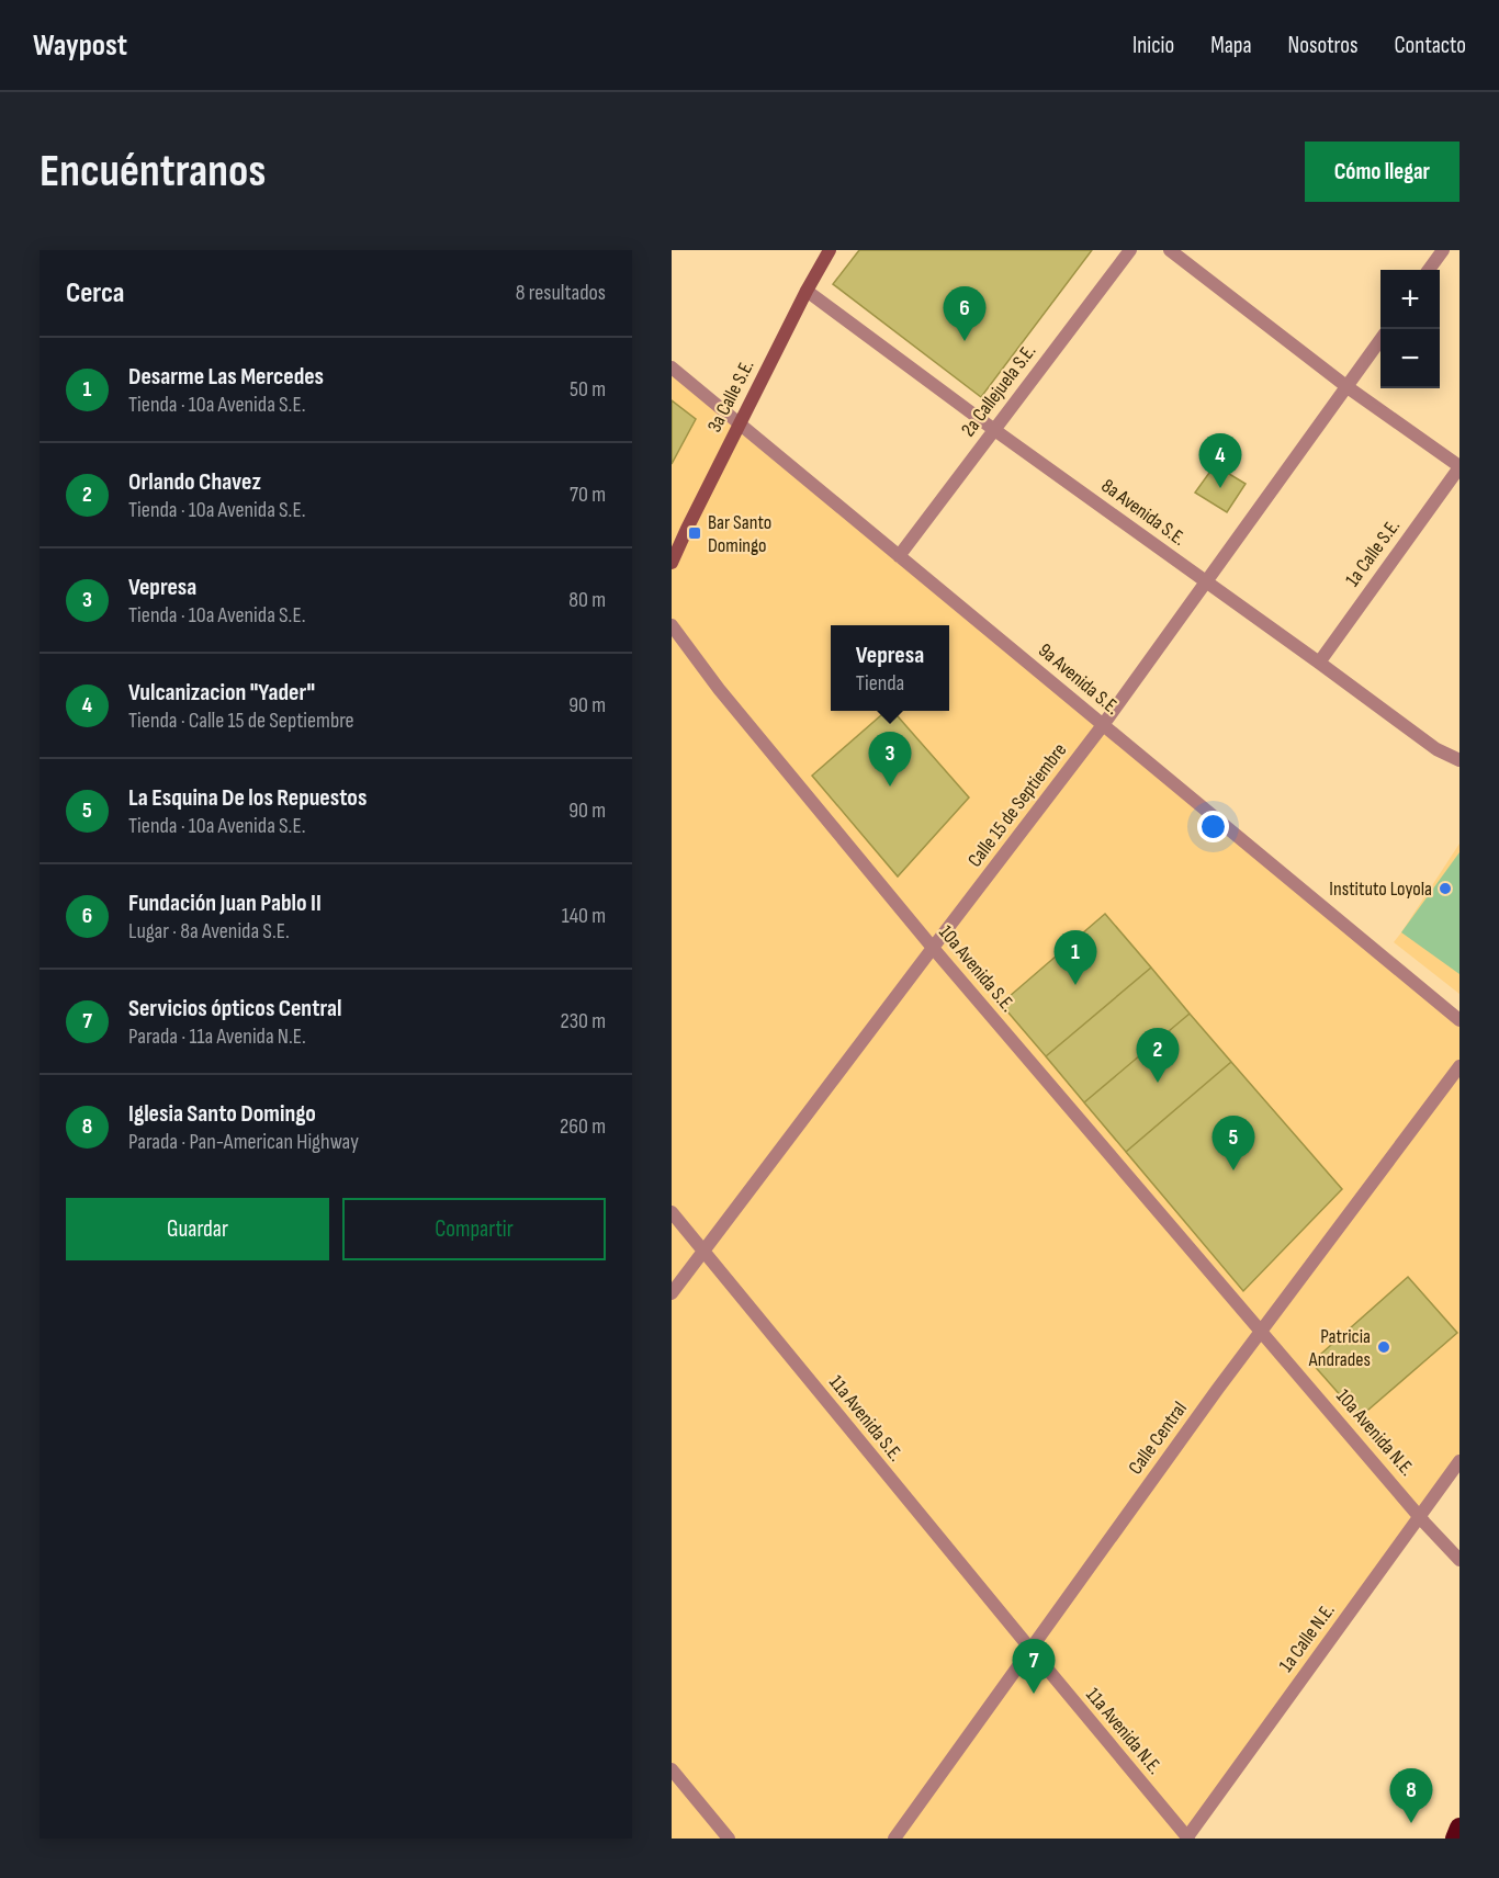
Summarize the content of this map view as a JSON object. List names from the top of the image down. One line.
{"streets":{"street":["2a Callejuela S.E.","3a Calle S.E.","8a Avenida S.E.","1a Calle S.E.","9a Avenida S.E.","Calle 15 de Septiembre","10a Avenida S.E.","11a Avenida S.E.","10a Avenida N.E.","Calle Central","1a Calle N.E.","11a Avenida N.E."]},"crossings":[["2a Callejuela S.E.","8a Avenida S.E."],["2a Callejuela S.E.","9a Avenida S.E."],["3a Calle S.E.","8a Avenida S.E."],["3a Calle S.E.","9a Avenida S.E."],["8a Avenida S.E.","1a Calle S.E."],["8a Avenida S.E.","Calle 15 de Septiembre"],["9a Avenida S.E.","Calle 15 de Septiembre"],["Calle 15 de Septiembre","10a Avenida S.E."],["Calle 15 de Septiembre","11a Avenida S.E."],["10a Avenida S.E.","10a Avenida N.E."],["10a Avenida S.E.","Calle Central"],["11a Avenida S.E.","Calle Central"],["11a Avenida S.E.","11a Avenida N.E."],["10a Avenida N.E.","Calle Central"],["10a Avenida N.E.","1a Calle N.E."],["Calle Central","11a Avenida N.E."],["1a Calle N.E.","11a Avenida N.E."]],"places":{"transit":["Bar Santo Domingo"],"other":["Instituto Loyola","Patricia Andrades"]},"page":{"header":"Waypost","nav":["Inicio","Mapa","Nosotros","Contacto"],"buttons":["Cómo llegar",["Guardar","Compartir"]],"title":"Encuéntranos","heading":["Cerca","8 resultados"],"map_buttons":["+","−"],"pins":["6","4","3","1","2","5","7","8"],"list":[{"mark":"1","name":"Desarme Las Mercedes","note":"Tienda · 10a Avenida S.E.","value":"50 m"},{"mark":"2","name":"Orlando Chavez","note":"Tienda · 10a Avenida S.E.","value":"70 m"},{"mark":"3","name":"Vepresa","note":"Tienda · 10a Avenida S.E.","value":"80 m"},{"mark":"4","name":"Vulcanizacion \"Yader\"","note":"Tienda · Calle 15 de Septiembre","value":"90 m"},{"mark":"5","name":"La Esquina De los Repuestos","note":"Tienda · 10a Avenida S.E.","value":"90 m"},{"mark":"6","name":"Fundación Juan Pablo II","note":"Lugar · 8a Avenida S.E.","value":"140 m"},{"mark":"7","name":"Servicios ópticos Central","note":"Parada · 11a Avenida N.E.","value":"230 m"},{"mark":"8","name":"Iglesia Santo Domingo","note":"Parada · Pan-American Highway","value":"260 m"}],"popup":["Vepresa","Tienda"]}}
